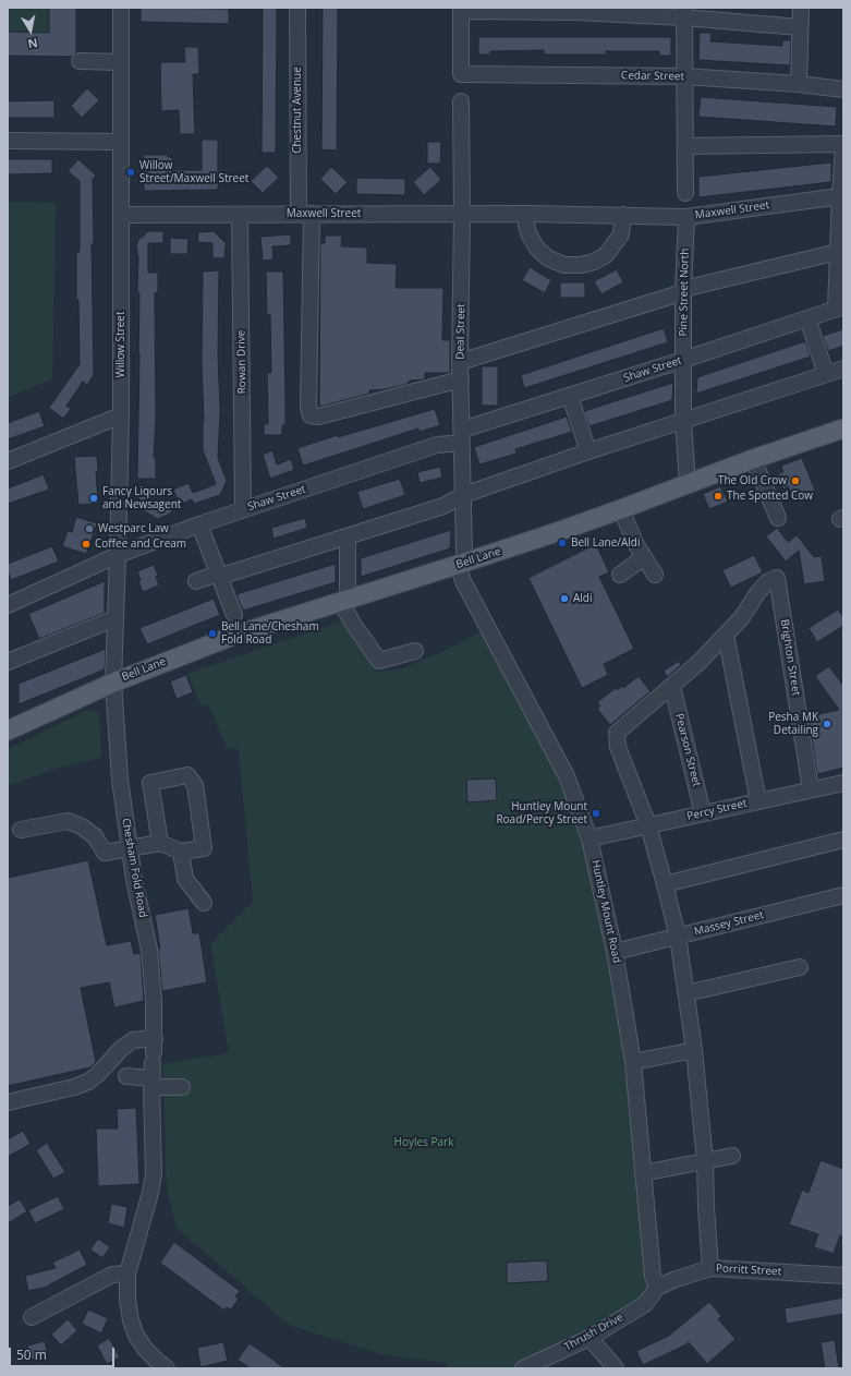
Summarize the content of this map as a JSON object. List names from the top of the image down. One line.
{"streets":{"main road":["Bell Lane"],"street":["Cedar Street","Chestnut Avenue","Maxwell Street","Pine Street North","Deal Street","Willow Street","Rowan Drive","Shaw Street","Brighton Street","Pearson Street","Percy Street","Chesham Fold Road","Huntley Mount Road","Massey Street","Porritt Street","Thrush Drive"]},"crossings":[["Chestnut Avenue","Maxwell Street"],["Chestnut Avenue","Deal Street"],["Maxwell Street","Pine Street North"],["Maxwell Street","Deal Street"],["Maxwell Street","Willow Street"],["Maxwell Street","Rowan Drive"],["Pine Street North","Shaw Street"],["Pine Street North","Bell Lane"],["Deal Street","Shaw Street"],["Deal Street","Bell Lane"],["Deal Street","Huntley Mount Road"],["Willow Street","Shaw Street"],["Willow Street","Bell Lane"],["Willow Street","Chesham Fold Road"],["Rowan Drive","Shaw Street"],["Bell Lane","Chesham Fold Road"],["Bell Lane","Huntley Mount Road"],["Brighton Street","Percy Street"],["Pearson Street","Percy Street"],["Percy Street","Huntley Mount Road"],["Huntley Mount Road","Massey Street"],["Huntley Mount Road","Porritt Street"],["Huntley Mount Road","Thrush Drive"],["Porritt Street","Thrush Drive"]],"parks":["Hoyles Park"],"places":["Willow Street/Maxwell Street","The Old Crow","The Spotted Cow","Fancy Liqours and Newsagent","Westparc Law","Bell Lane/Aldi","Coffee and Cream","Aldi","Bell Lane/Chesham Fold Road","Pesha MK Detailing","Huntley Mount Road/Percy Street"],"scale_bar":"50 m","north":"bottom"}
